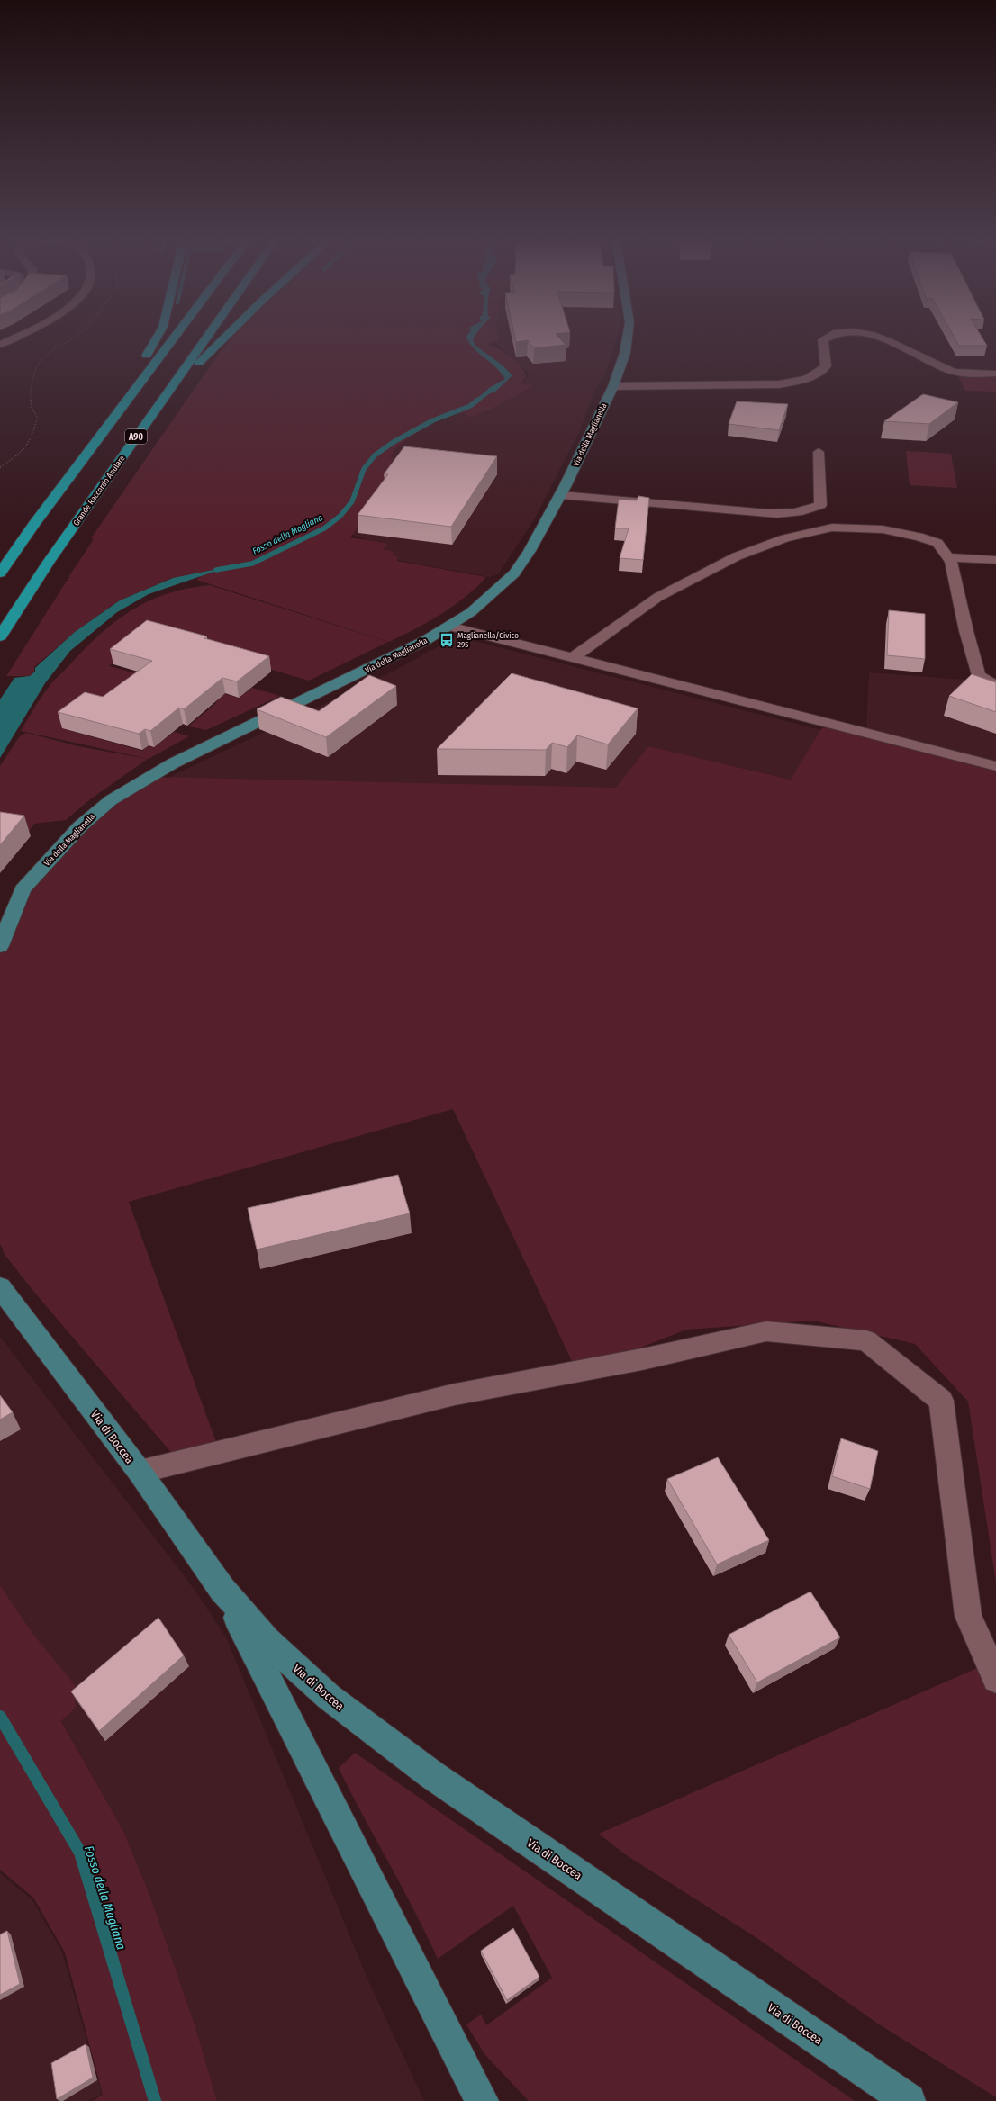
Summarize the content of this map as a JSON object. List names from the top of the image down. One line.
{"streets":{"highway":["A90","Grande Raccordo Anulare"],"main road":["Via della Maglianella","Via di Boccea"]},"water":["Fosso della Magliana"],"places":{"bus stop":["Maglianella/Civico 295"]}}
